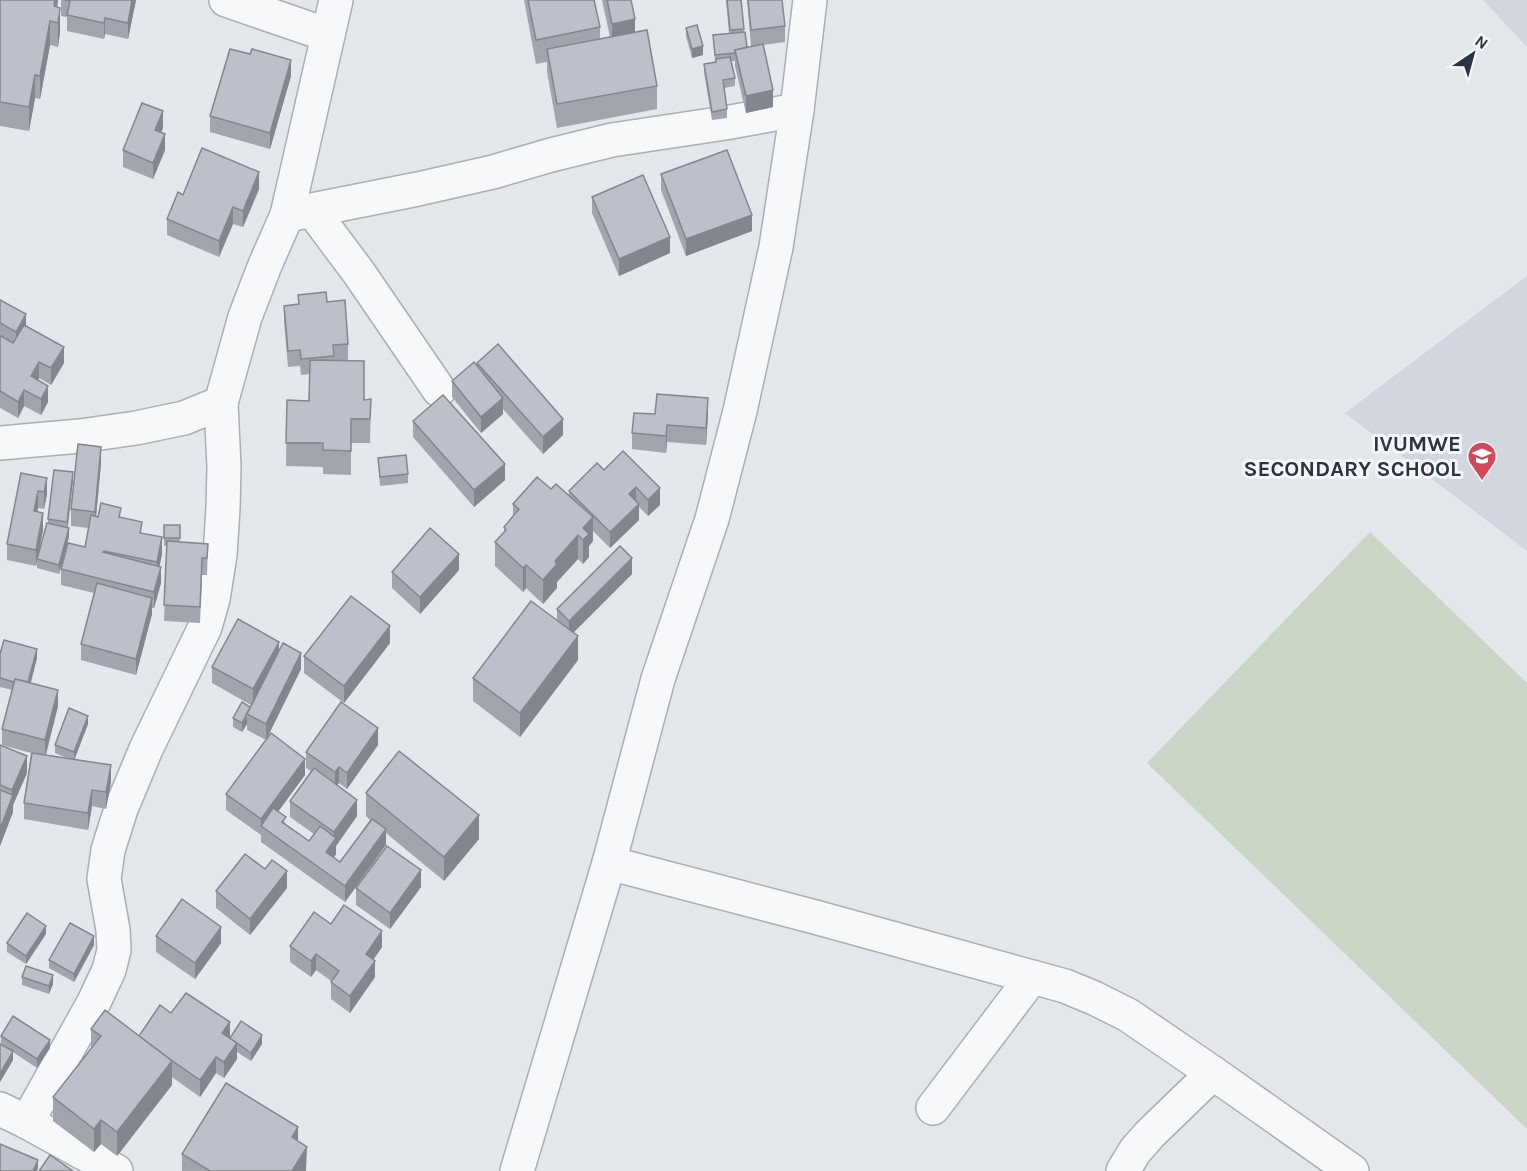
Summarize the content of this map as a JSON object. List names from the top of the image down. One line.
{"places":{"school or university":["IVUMWE SECONDARY SCHOOL"]},"north":"top right"}
